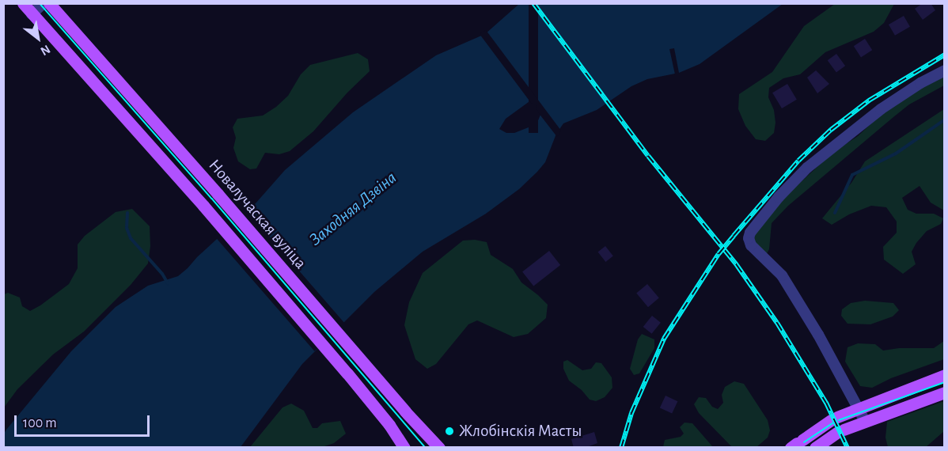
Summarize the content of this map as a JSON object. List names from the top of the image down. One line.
{"streets":{"main road":["Новалучаская вуліца"]},"water":["Заходняя Дзвіна"],"places":["Жлобінскія Масты"],"scale_bar":"100 m","north":"bottom right"}
